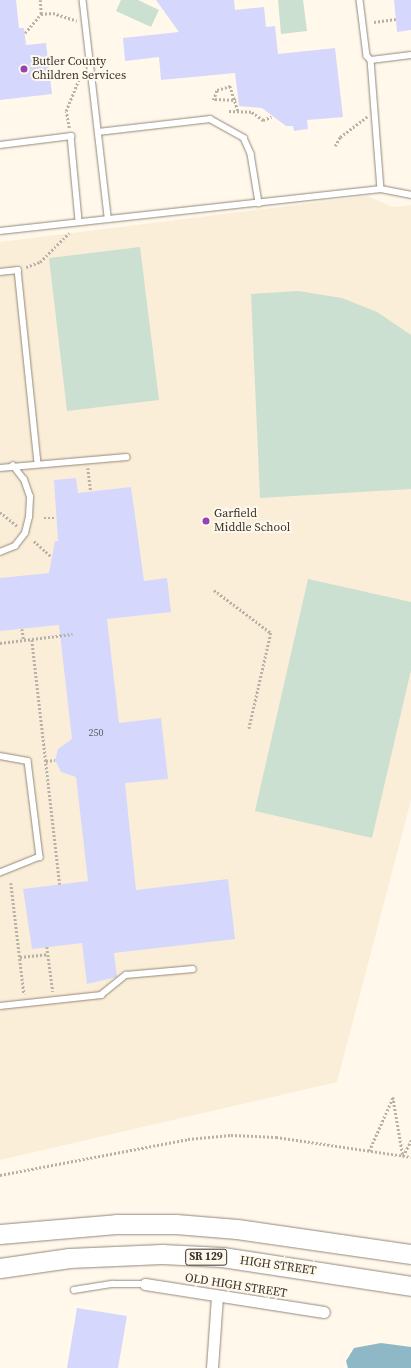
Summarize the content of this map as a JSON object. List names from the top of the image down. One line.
{"streets":{"highway":["SR 129","HIGH STREET"],"street":["OLD HIGH STREET"]},"places":["Butler County Children Services","Garfield Middle School"],"house_numbers":["250"]}
